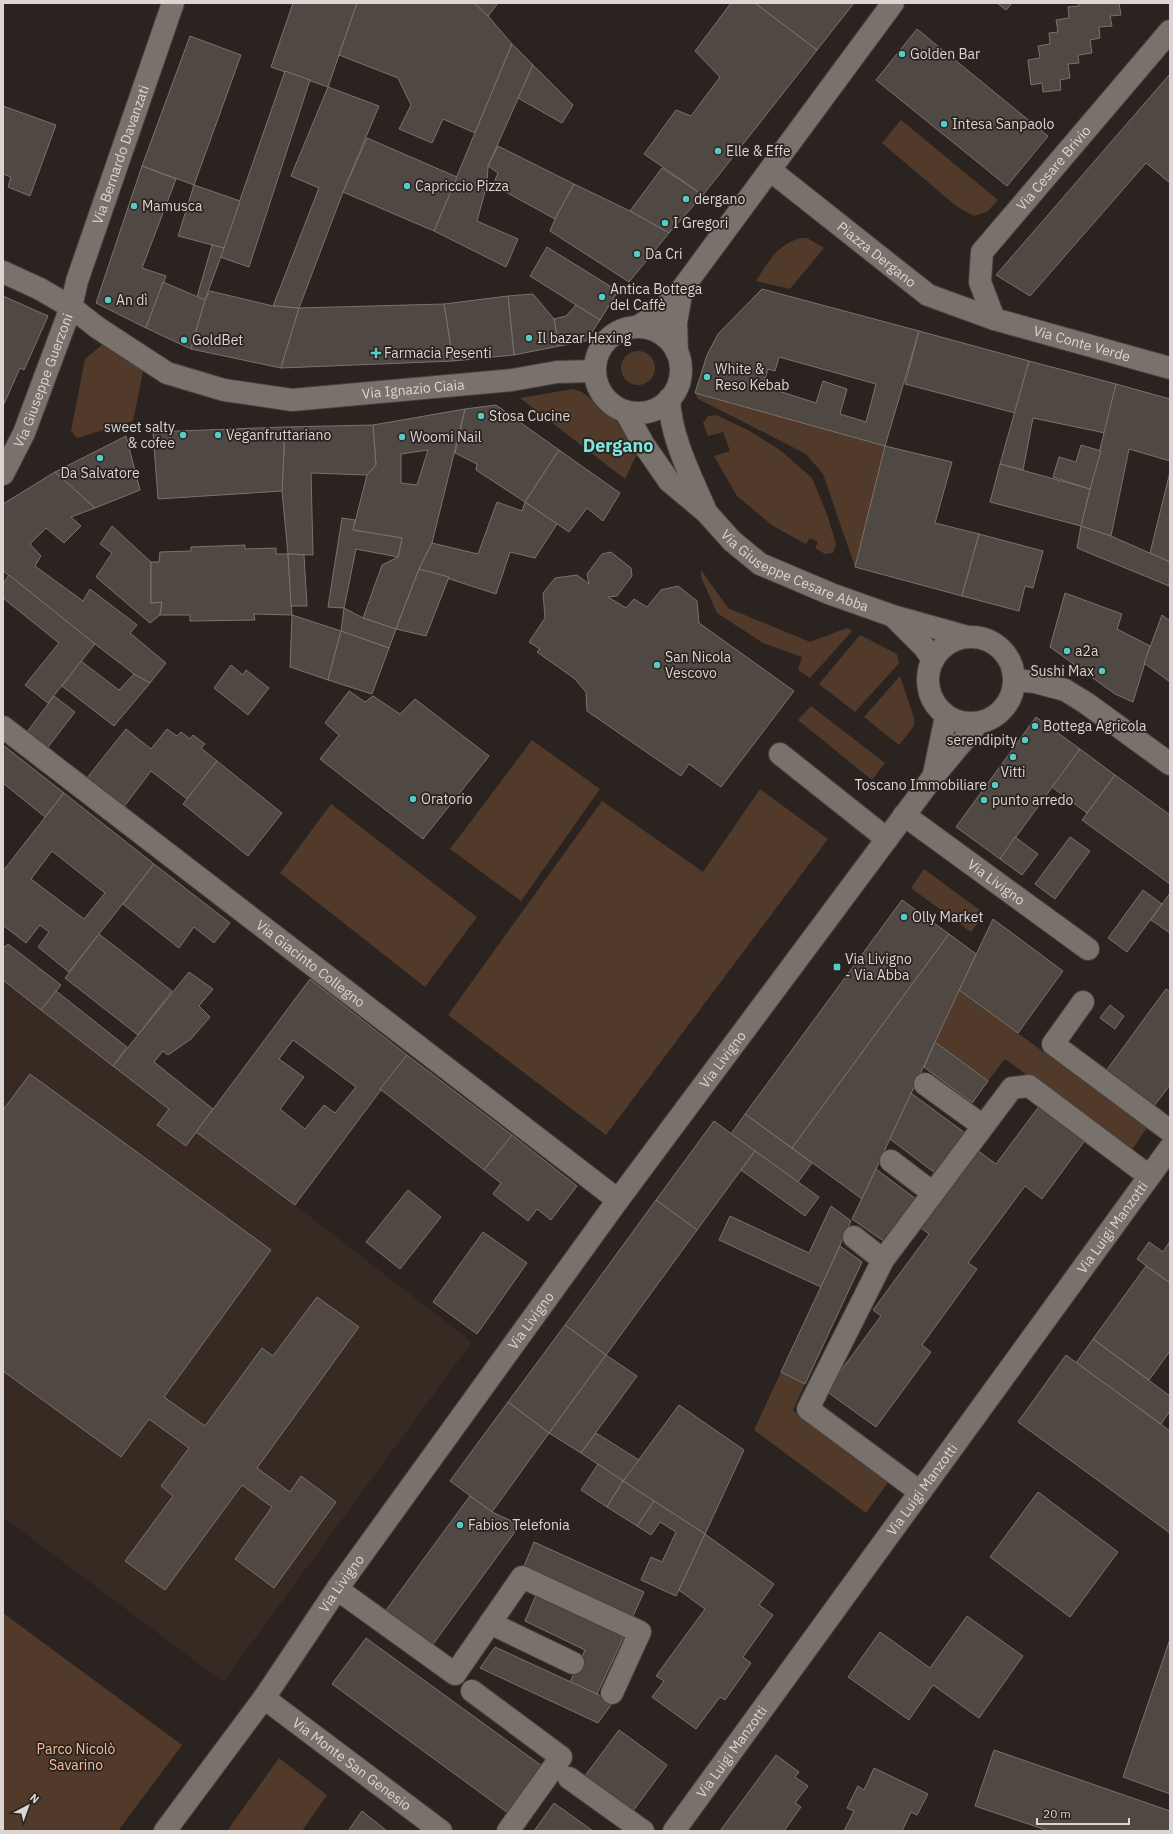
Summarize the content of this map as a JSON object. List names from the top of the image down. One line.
{"streets":{"street":["Via Bernardo Davanzati","Via Cesare Brivio","Piazza Dergano","Via Conte Verde","Via Giuseppe Guerzoni","Via Ignazio Ciaia","Via Giuseppe Cesare Abba","Via Livigno","Via Giacinto Collegno","Via Luigi Manzotti","Via Monte San Genesio"]},"crossings":[["Via Bernardo Davanzati","Via Giuseppe Guerzoni"],["Via Bernardo Davanzati","Via Ignazio Ciaia"],["Via Cesare Brivio","Piazza Dergano"],["Via Cesare Brivio","Via Conte Verde"],["Piazza Dergano","Via Conte Verde"],["Via Giuseppe Guerzoni","Via Ignazio Ciaia"],["Via Giuseppe Cesare Abba","Via Livigno"],["Via Livigno","Via Giacinto Collegno"],["Via Livigno","Via Monte San Genesio"]],"districts":["Dergano"],"parks":["Parco Nicolò Savarino"],"places":{"other":["Golden Bar","Intesa Sanpaolo","Elle & Effe","Capriccio Pizza","dergano","Mamusca","I Gregori","Da Cri","Antica Bottega del Caffè","An dì","Il bazar Hexing","GoldBet","White & Reso Kebab","Stosa Cucine","sweet salty & cofee","Veganfruttariano","Woomi Nail","Da Salvatore","a2a","San Nicola Vescovo","Sushi Max","Bottega Agricola","serendipity","Vitti","Toscano Immobiliare","Oratorio","punto arredo","Olly Market","Fabios Telefonia"],"health":["Farmacia Pesenti"],"transit":["Via Livigno - Via Abba"]},"scale_bar":"20 m","north":"top right"}
